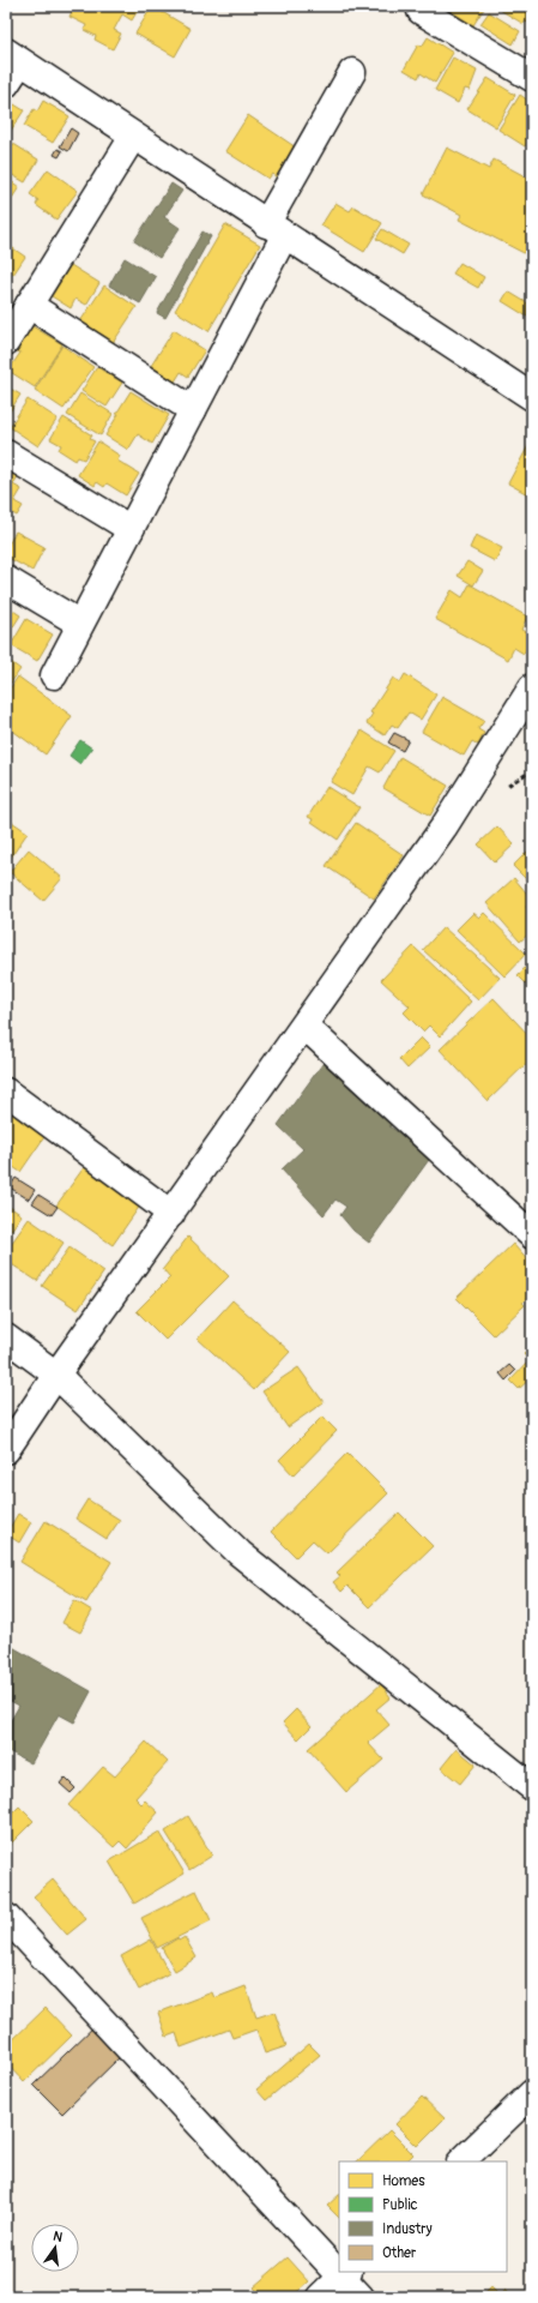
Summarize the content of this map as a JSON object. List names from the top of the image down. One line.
{"legend":["Homes","Public","Industry","Other"],"north":"top"}
